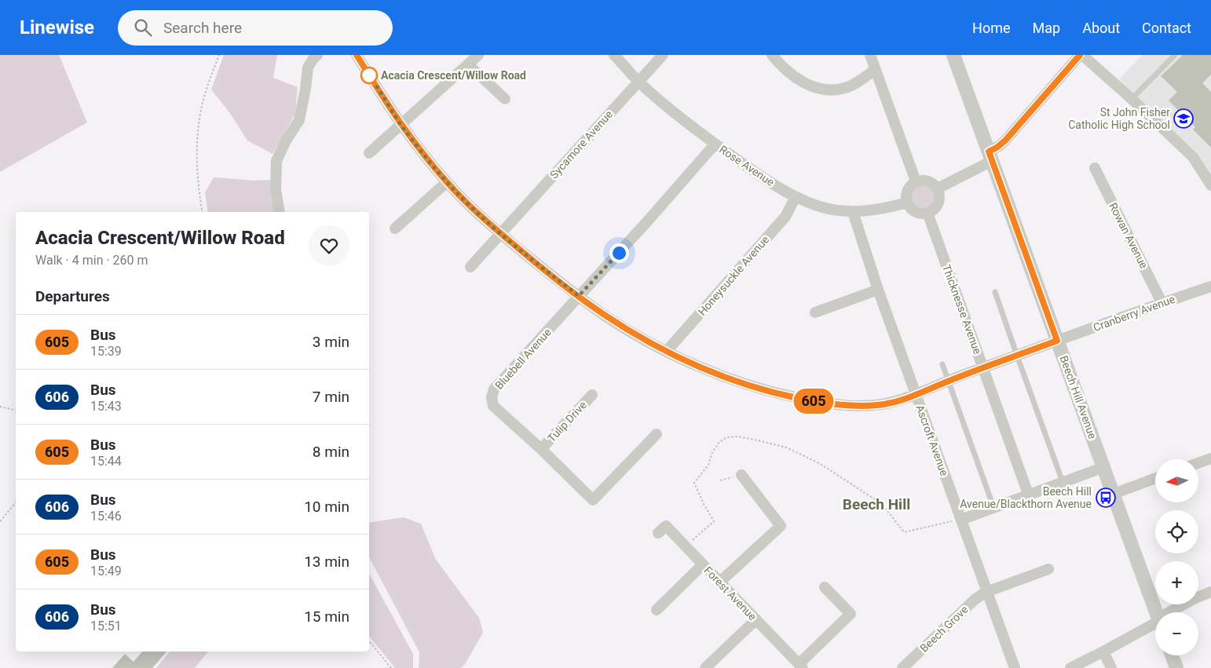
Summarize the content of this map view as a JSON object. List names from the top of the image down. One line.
{"streets":{"street":["Sycamore Avenue","Rose Avenue","Rowan Avenue","Honeysuckle Avenue","Thicknesse Avenue","Cranberry Avenue","Bluebell Avenue","Beech Hill Avenue","Tulip Drive","Ascroft Avenue","Forest Avenue","Beech Grove"]},"crossings":[["Sycamore Avenue","Rose Avenue"],["Sycamore Avenue","Cranberry Avenue"],["Rose Avenue","Honeysuckle Avenue"],["Rose Avenue","Thicknesse Avenue"],["Rose Avenue","Bluebell Avenue"],["Rose Avenue","Ascroft Avenue"],["Rowan Avenue","Cranberry Avenue"],["Honeysuckle Avenue","Cranberry Avenue"],["Thicknesse Avenue","Cranberry Avenue"],["Cranberry Avenue","Bluebell Avenue"],["Cranberry Avenue","Beech Hill Avenue"],["Cranberry Avenue","Ascroft Avenue"],["Bluebell Avenue","Tulip Drive"],["Ascroft Avenue","Beech Grove"]],"districts":["Beech Hill"],"places":{"other":["Acacia Crescent/Willow Road"],"school or university":["St John Fisher Catholic High School"],"bus stop":["Beech Hill Avenue/Blackthorn Avenue"]},"lines":["bus line 605"],"north":"left","page":{"header":"Linewise","search":"Search here","nav":["Home","Map","About","Contact"],"on_map":"605","heading":[["Acacia Crescent/Willow Road","Walk · 4 min · 260 m"],"Departures"],"list":[{"mark":"605","name":"Bus","note":"15:39","value":"3 min"},{"mark":"606","name":"Bus","note":"15:43","value":"7 min"},{"mark":"605","name":"Bus","note":"15:44","value":"8 min"},{"mark":"606","name":"Bus","note":"15:46","value":"10 min"},{"mark":"605","name":"Bus","note":"15:49","value":"13 min"},{"mark":"606","name":"Bus","note":"15:51","value":"15 min"}],"map_buttons":["+","−"]}}
